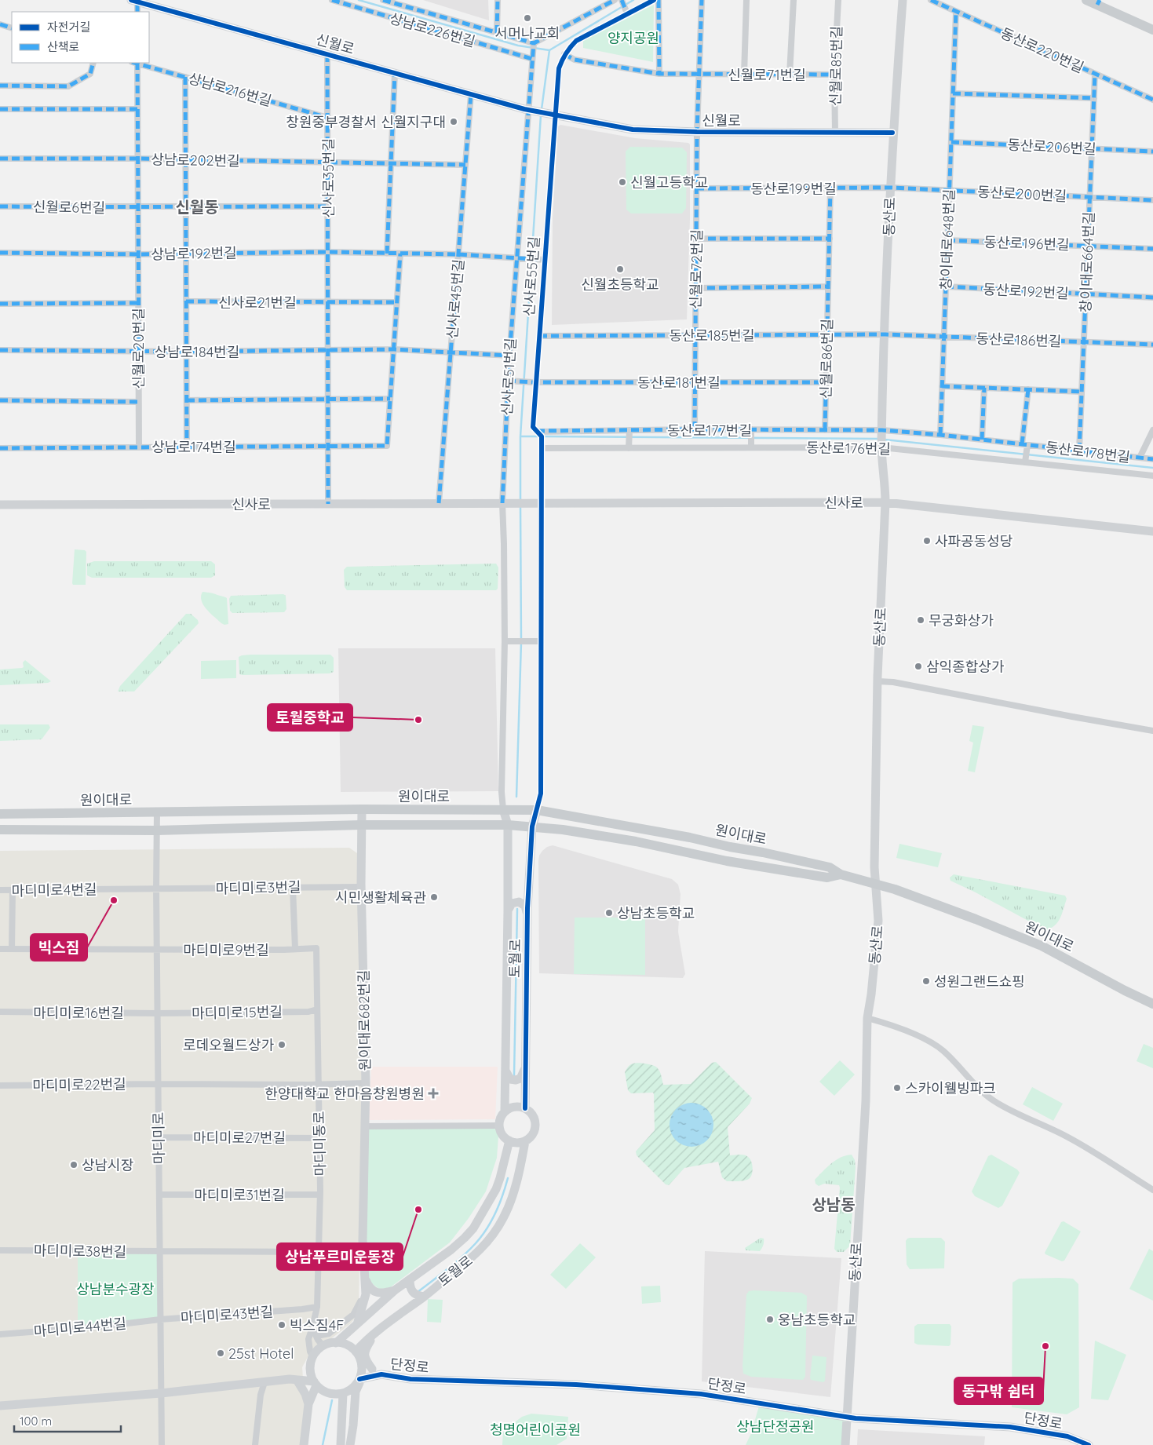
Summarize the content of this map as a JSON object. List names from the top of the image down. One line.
{"streets":{"main road":["원이대로"],"street":["상남로226번길","신월로","동산로220번길","신월로85번길","신월로71번길","상남로216번길","동산로206번길","상남로202번길","신사로35번길","동산로199번길","동산로200번길","신월로6번길","동산로","창이대로648번길","동산로196번길","상남로192번길","창이대로664번길","신월로72번길","신사로55번길","동산로192번길","신사로45번길","신사로21번길","동산로185번길","동산로186번길","신월로20번길","상남로184번길","신월로86번길","신사로51번길","동산로181번길","동산로177번길","상남로174번길","동산로176번길","동산로178번길","신사로","마디미로3번길","마디미로4번길","마디미로9번길","토월로","마디미로16번길","마디미로15번길","원이대로682번길","마디미로22번길","마디미로27번길","마디미로","마디미동로","마디미로31번길","마디미로38번길","마디미로43번길","마디미로44번길","단정로"]},"crossings":[["상남로226번길","신사로51번길"],["신월로","신월로85번길"],["신월로","신사로35번길"],["신월로","동산로"],["신월로","신월로72번길"],["신월로","신사로55번길"],["신월로","신사로45번길"],["신월로","신사로51번길"],["동산로220번길","창이대로648번길"],["동산로220번길","창이대로664번길"],["신월로85번길","신월로71번길"],["신월로71번길","신사로55번길"],["상남로216번길","신사로35번길"],["동산로206번길","창이대로648번길"],["동산로206번길","창이대로664번길"],["상남로202번길","신사로35번길"],["상남로202번길","신사로45번길"],["상남로202번길","신월로20번길"],["신사로35번길","상남로192번길"],["신사로35번길","신사로21번길"],["신사로35번길","상남로184번길"],["신사로35번길","상남로174번길"],["신사로35번길","신사로"],["동산로199번길","동산로200번길"],["동산로199번길","동산로"],["동산로199번길","신월로72번길"],["동산로199번길","신월로86번길"],["동산로200번길","동산로"],["동산로200번길","창이대로648번길"],["동산로200번길","창이대로664번길"],["신월로6번길","신월로20번길"],["동산로","동산로185번길"],["동산로","동산로186번길"],["동산로","동산로177번길"],["동산로","동산로176번길"],["동산로","동산로178번길"],["동산로","신사로"],["동산로","원이대로"],["동산로","단정로"],["창이대로648번길","동산로196번길"],["창이대로648번길","동산로192번길"],["창이대로648번길","동산로186번길"],["창이대로648번길","동산로178번길"],["동산로196번길","창이대로664번길"],["상남로192번길","신사로55번길"],["상남로192번길","신사로45번길"],["상남로192번길","신월로20번길"],["상남로192번길","신사로51번길"],["창이대로664번길","동산로192번길"],["창이대로664번길","동산로186번길"],["창이대로664번길","동산로178번길"],["신월로72번길","동산로185번길"],["신월로72번길","동산로181번길"],["신월로72번길","동산로177번길"],["신사로55번길","동산로185번길"],["신사로55번길","동산로181번길"],["신사로55번길","동산로177번길"],["신사로55번길","동산로176번길"],["신사로45번길","상남로184번길"],["신사로45번길","신사로"],["동산로185번길","동산로186번길"],["동산로185번길","신월로86번길"],["신월로20번길","상남로184번길"],["신월로20번길","상남로174번길"],["상남로184번길","신사로51번길"],["신월로86번길","동산로181번길"],["신월로86번길","동산로177번길"],["신사로51번길","동산로181번길"],["신사로51번길","신사로"],["신사로51번길","원이대로"],["신사로51번길","토월로"],["동산로177번길","동산로178번길"],["원이대로","토월로"],["원이대로","원이대로682번길"],["원이대로","마디미로"],["마디미로3번길","마디미로4번길"],["마디미로3번길","원이대로682번길"],["마디미로3번길","마디미로"],["마디미로4번길","마디미로"],["마디미로9번길","마디미로"],["마디미로9번길","마디미동로"],["토월로","원이대로682번길"],["토월로","마디미동로"],["토월로","단정로"],["마디미로16번길","마디미로15번길"],["마디미로16번길","마디미로"],["마디미로15번길","마디미로"],["마디미로15번길","마디미동로"],["원이대로682번길","마디미로22번길"],["마디미로22번길","마디미로"],["마디미로22번길","마디미동로"],["마디미로27번길","마디미로"],["마디미로27번길","마디미동로"],["마디미로","마디미로31번길"],["마디미로","마디미로38번길"],["마디미로","마디미로43번길"],["마디미로","마디미로44번길"],["마디미동로","마디미로31번길"],["마디미동로","마디미로43번길"],["마디미동로","단정로"],["마디미로43번길","마디미로44번길"]],"districts":["신월동","상남동"],"parks":["양지공원","상남분수광장","상남단정공원","청명어린이공원"],"places":{"other":["서머나교회","창원중부경찰서 신월지구대","신월고등학교","신월초등학교","사파공동성당","무궁화상가","삼익종합상가","토월중학교","시민생활체육관","빅스짐","상남초등학교","성원그랜드쇼핑","로데오월드상가","스카이웰빙파크","상남시장","상남푸르미운동장","웅남초등학교","빅스짐4F","동구밖 쉼터","25st Hotel"],"health":["한양대학교 한마음창원병원"]},"legend":["자전거길","산책로"],"scale_bar":"100 m"}
